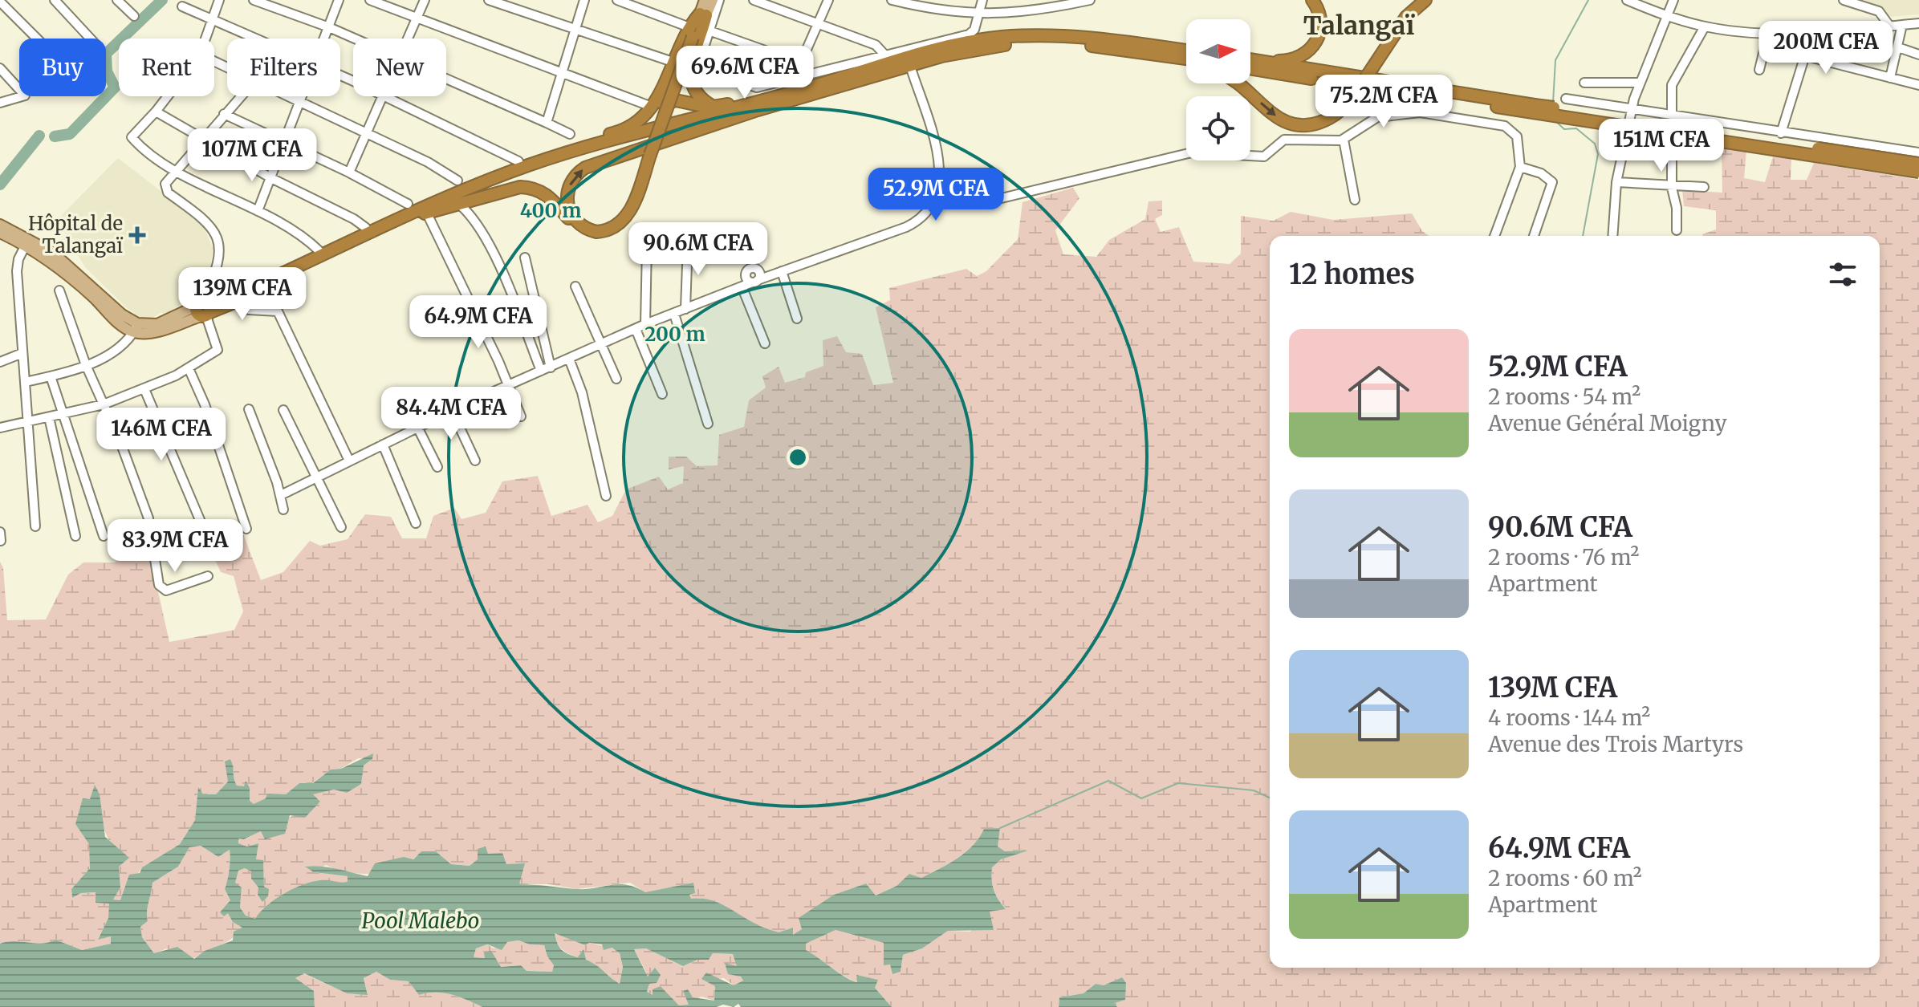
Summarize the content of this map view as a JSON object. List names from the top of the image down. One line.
{"districts":["Talangaï"],"water":["Pool Malebo"],"places":{"health":["Hôpital de Talangaï"]},"north":"right","page":{"price":["200M CFA","69.6M CFA","75.2M CFA","151M CFA","107M CFA","52.9M CFA","90.6M CFA","139M CFA","64.9M CFA","84.4M CFA","146M CFA","83.9M CFA"],"chip":["Buy","Rent","Filters","New"],"heading":"12 homes","list":[{"name":"52.9M CFA","note":"2 rooms · 54 m² · Avenue Général Moigny"},{"name":"90.6M CFA","note":"2 rooms · 76 m² · Apartment"},{"name":"139M CFA","note":"4 rooms · 144 m² · Avenue des Trois Martyrs"},{"name":"64.9M CFA","note":"2 rooms · 60 m² · Apartment"}]},"rings":["400 m","200 m"]}
